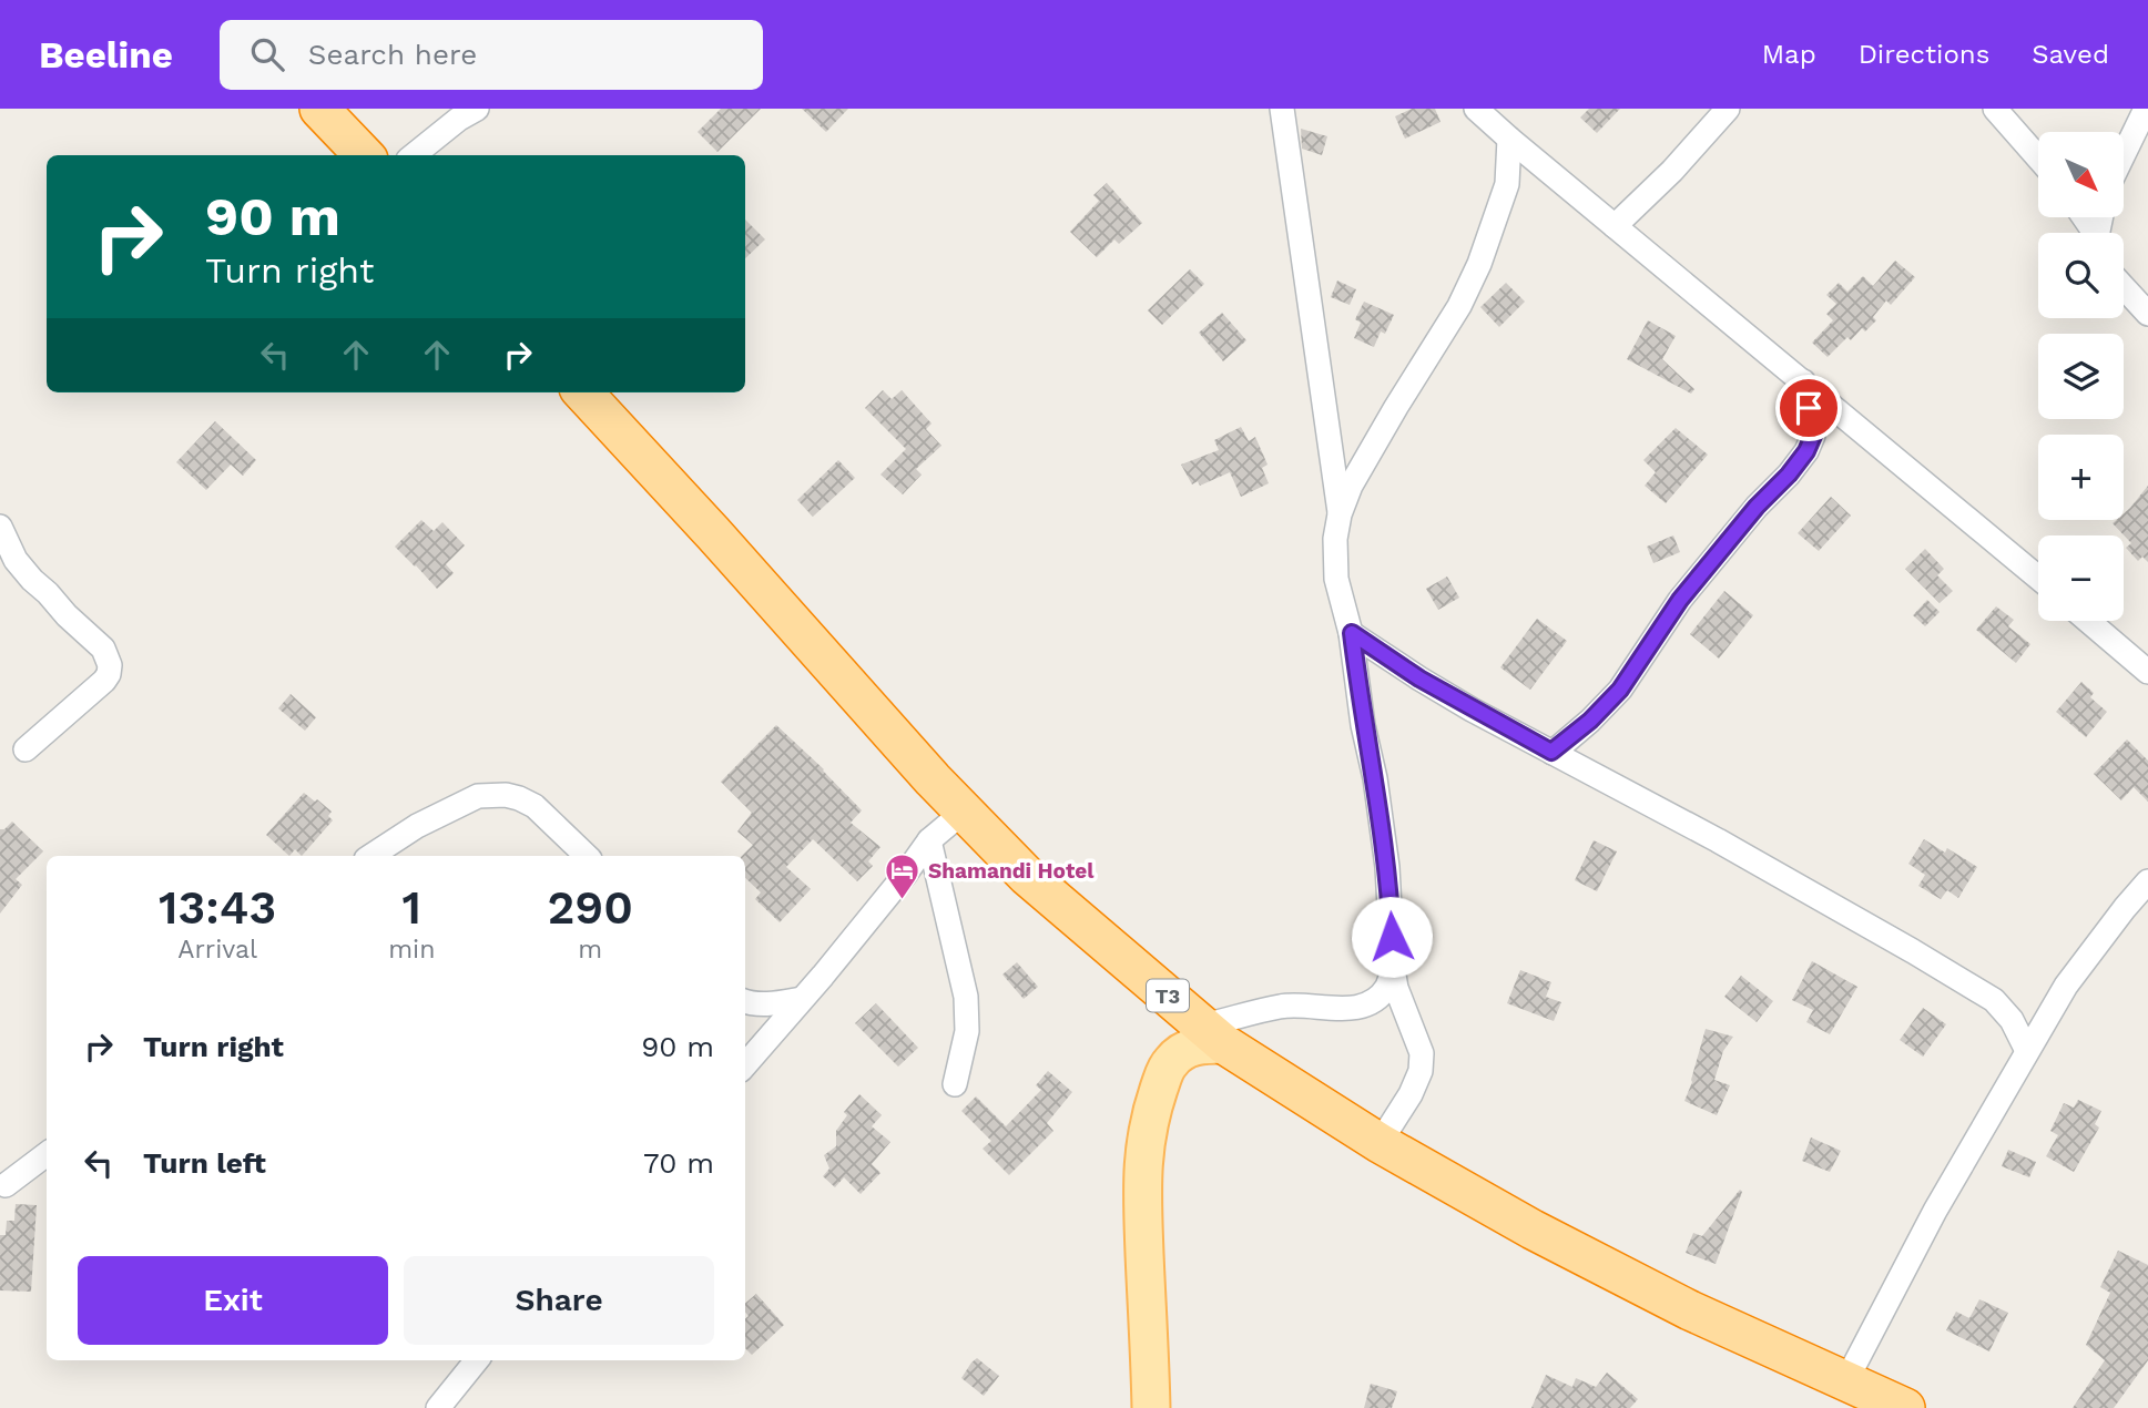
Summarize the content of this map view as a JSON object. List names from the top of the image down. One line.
{"streets":{"highway":["T3"]},"places":{"hotel":["Shamandi Hotel"]},"north":"bottom right","page":{"header":"Beeline","search":"Search here","nav":["Map","Directions","Saved"],"map_buttons":["+","−"],"turn":["90 m","Turn right"],"eta":["13:43","Arrival","1","min","290","m"],"list":[{"name":"Turn right","value":"90 m"},{"name":"Turn left","value":"70 m"}],"buttons":["Exit","Share"]}}
